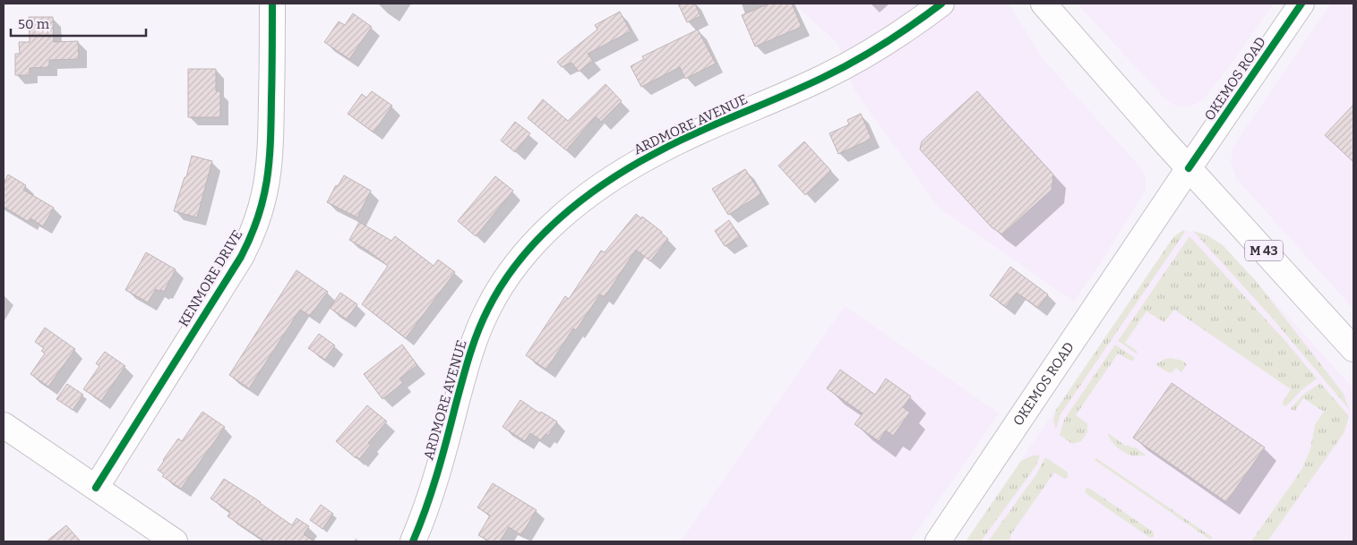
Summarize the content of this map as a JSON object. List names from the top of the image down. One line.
{"streets":{"street":["OKEMOS ROAD","ARDMORE AVENUE","M 43","KENMORE DRIVE"]},"crossings":[["OKEMOS ROAD","M 43"]],"scale_bar":"50 m"}
